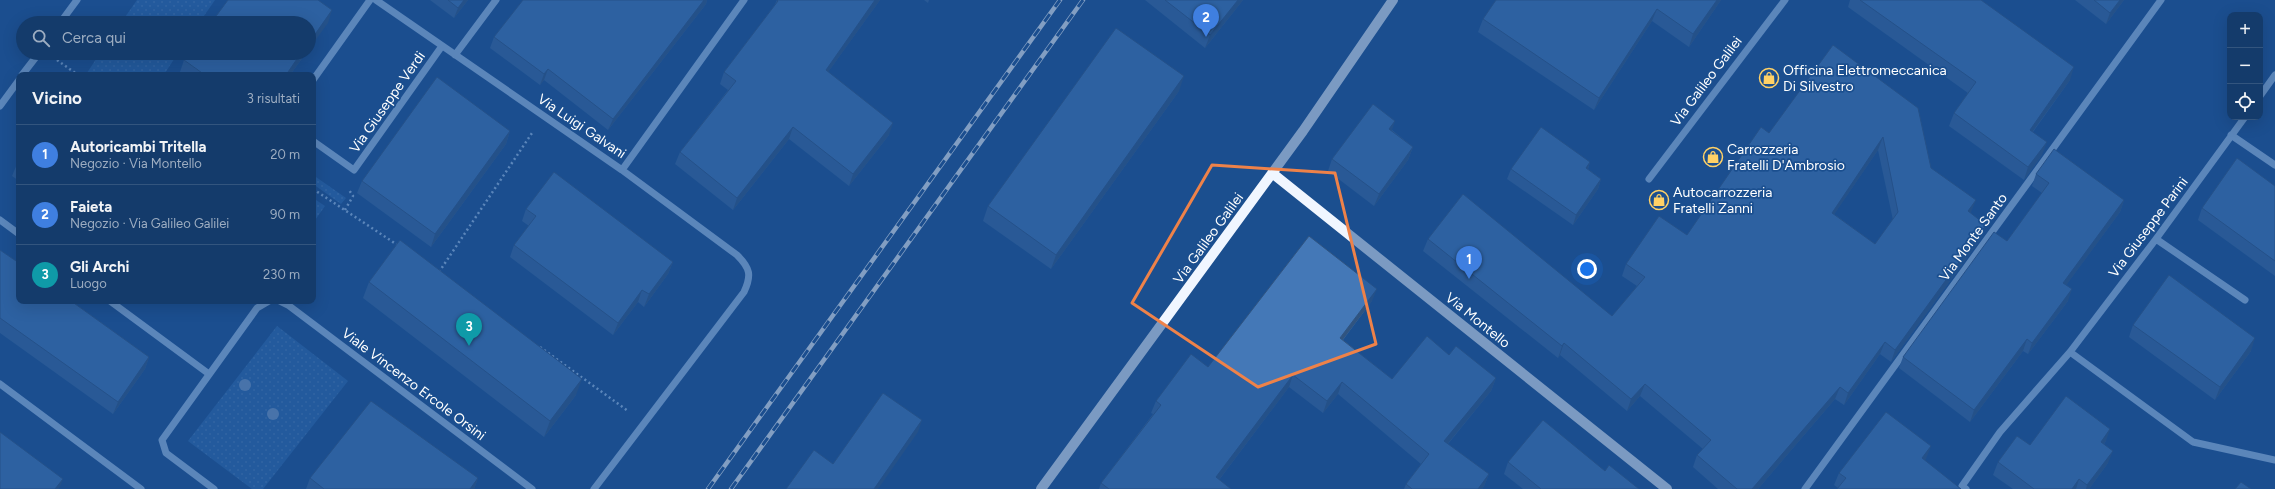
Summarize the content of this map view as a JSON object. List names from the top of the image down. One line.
{"streets":{"main road":["Via Galileo Galilei","Via Montello"],"street":["Via Giuseppe Verdi","Via Luigi Galvani","Via Giuseppe Parini","Via Monte Santo","Viale Vincenzo Ercole Orsini"]},"crossings":[["Via Galileo Galilei","Via Montello"],["Via Giuseppe Verdi","Via Luigi Galvani"]],"places":{"shop":["Officina Elettromeccanica Di Silvestro","Carrozzeria Fratelli D'Ambrosio","Autocarrozzeria Fratelli Zanni"]},"page":{"pins":["2","1","3"],"map_buttons":["+","−"],"search":"Cerca qui","heading":["Vicino","3 risultati"],"list":[{"mark":"1","name":"Autoricambi Tritella","note":"Negozio · Via Montello","value":"20 m"},{"mark":"2","name":"Faieta","note":"Negozio · Via Galileo Galilei","value":"90 m"},{"mark":"3","name":"Gli Archi","note":"Luogo","value":"230 m"}]}}
